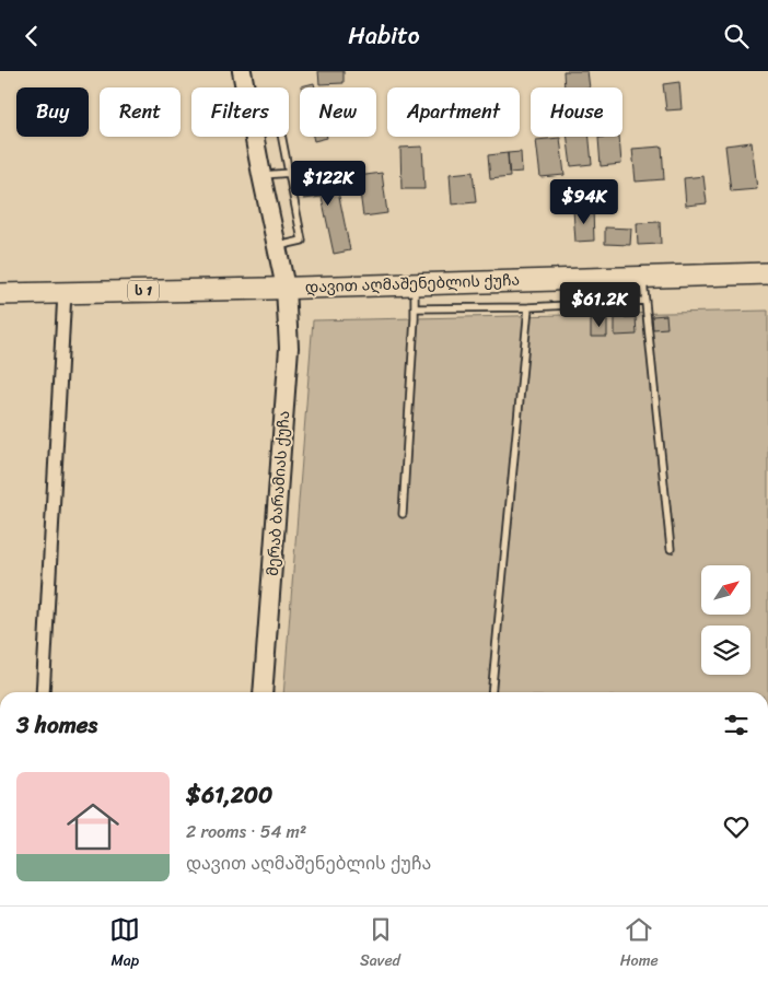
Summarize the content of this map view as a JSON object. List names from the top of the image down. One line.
{"streets":{"highway":["დავით აღმაშენებლის ქუჩა","ს 1"],"main road":["მერაბ ბარამიას ქუჩა"]},"crossings":[["დავით აღმაშენებლის ქუჩა","ს 1"],["დავით აღმაშენებლის ქუჩა","მერაბ ბარამიას ქუჩა"],["ს 1","მერაბ ბარამიას ქუჩა"]],"north":"top right","page":{"header":"Habito","chip":["Buy","Rent","Filters","New","Apartment","House"],"price":["$122K","$94K","$61.2K"],"heading":"3 homes","list":[{"name":"$61,200","note":"2 rooms · 54 m² · დავით აღმაშენებლის ქუჩა"}],"tabs":["Map","Saved","Home"]}}
